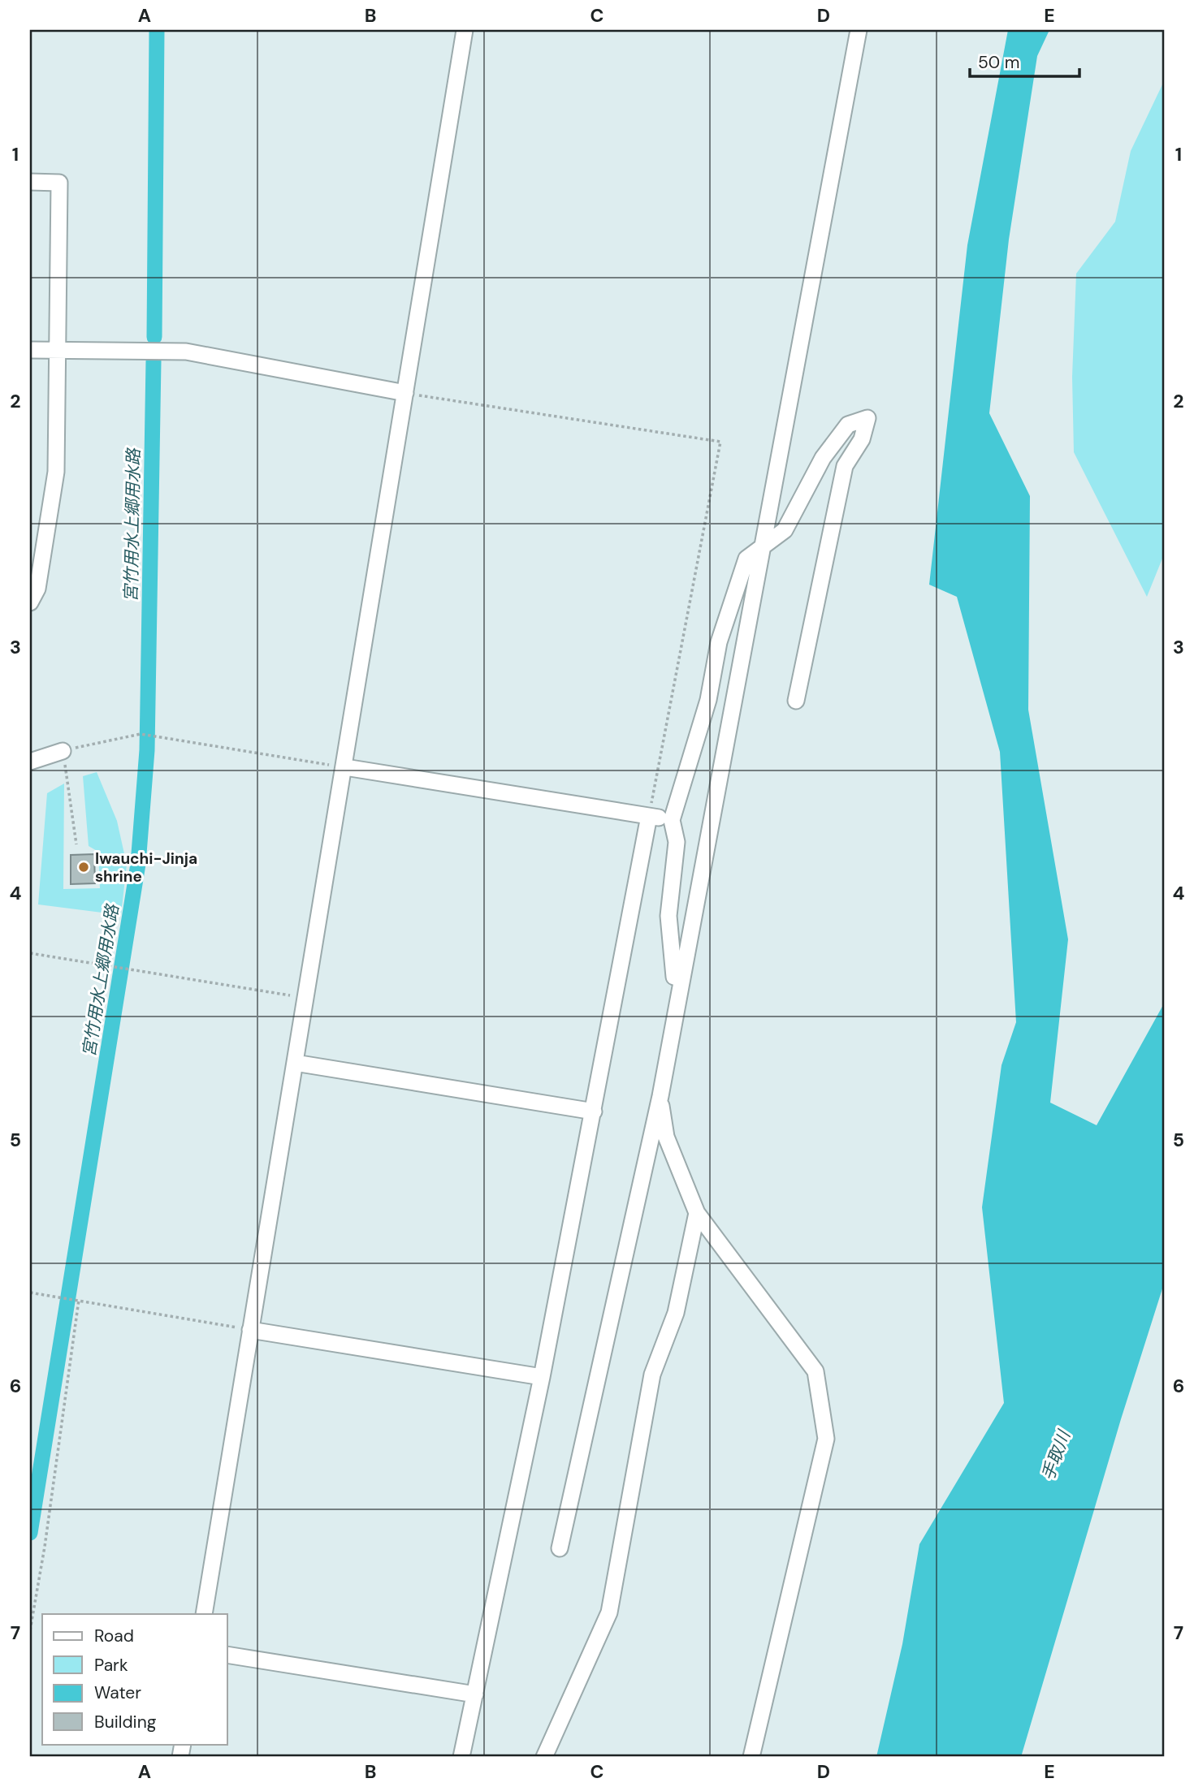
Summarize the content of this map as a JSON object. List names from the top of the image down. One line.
{"water":["宮竹用水上郷用水路","手取川"],"places":["Iwauchi-Jinja shrine"],"legend":["Road","Park","Water","Building"],"scale_bar":"50 m","grid":{"columns":["A","B","C","D","E"],"rows":["1","2","3","4","5","6","7"]}}
